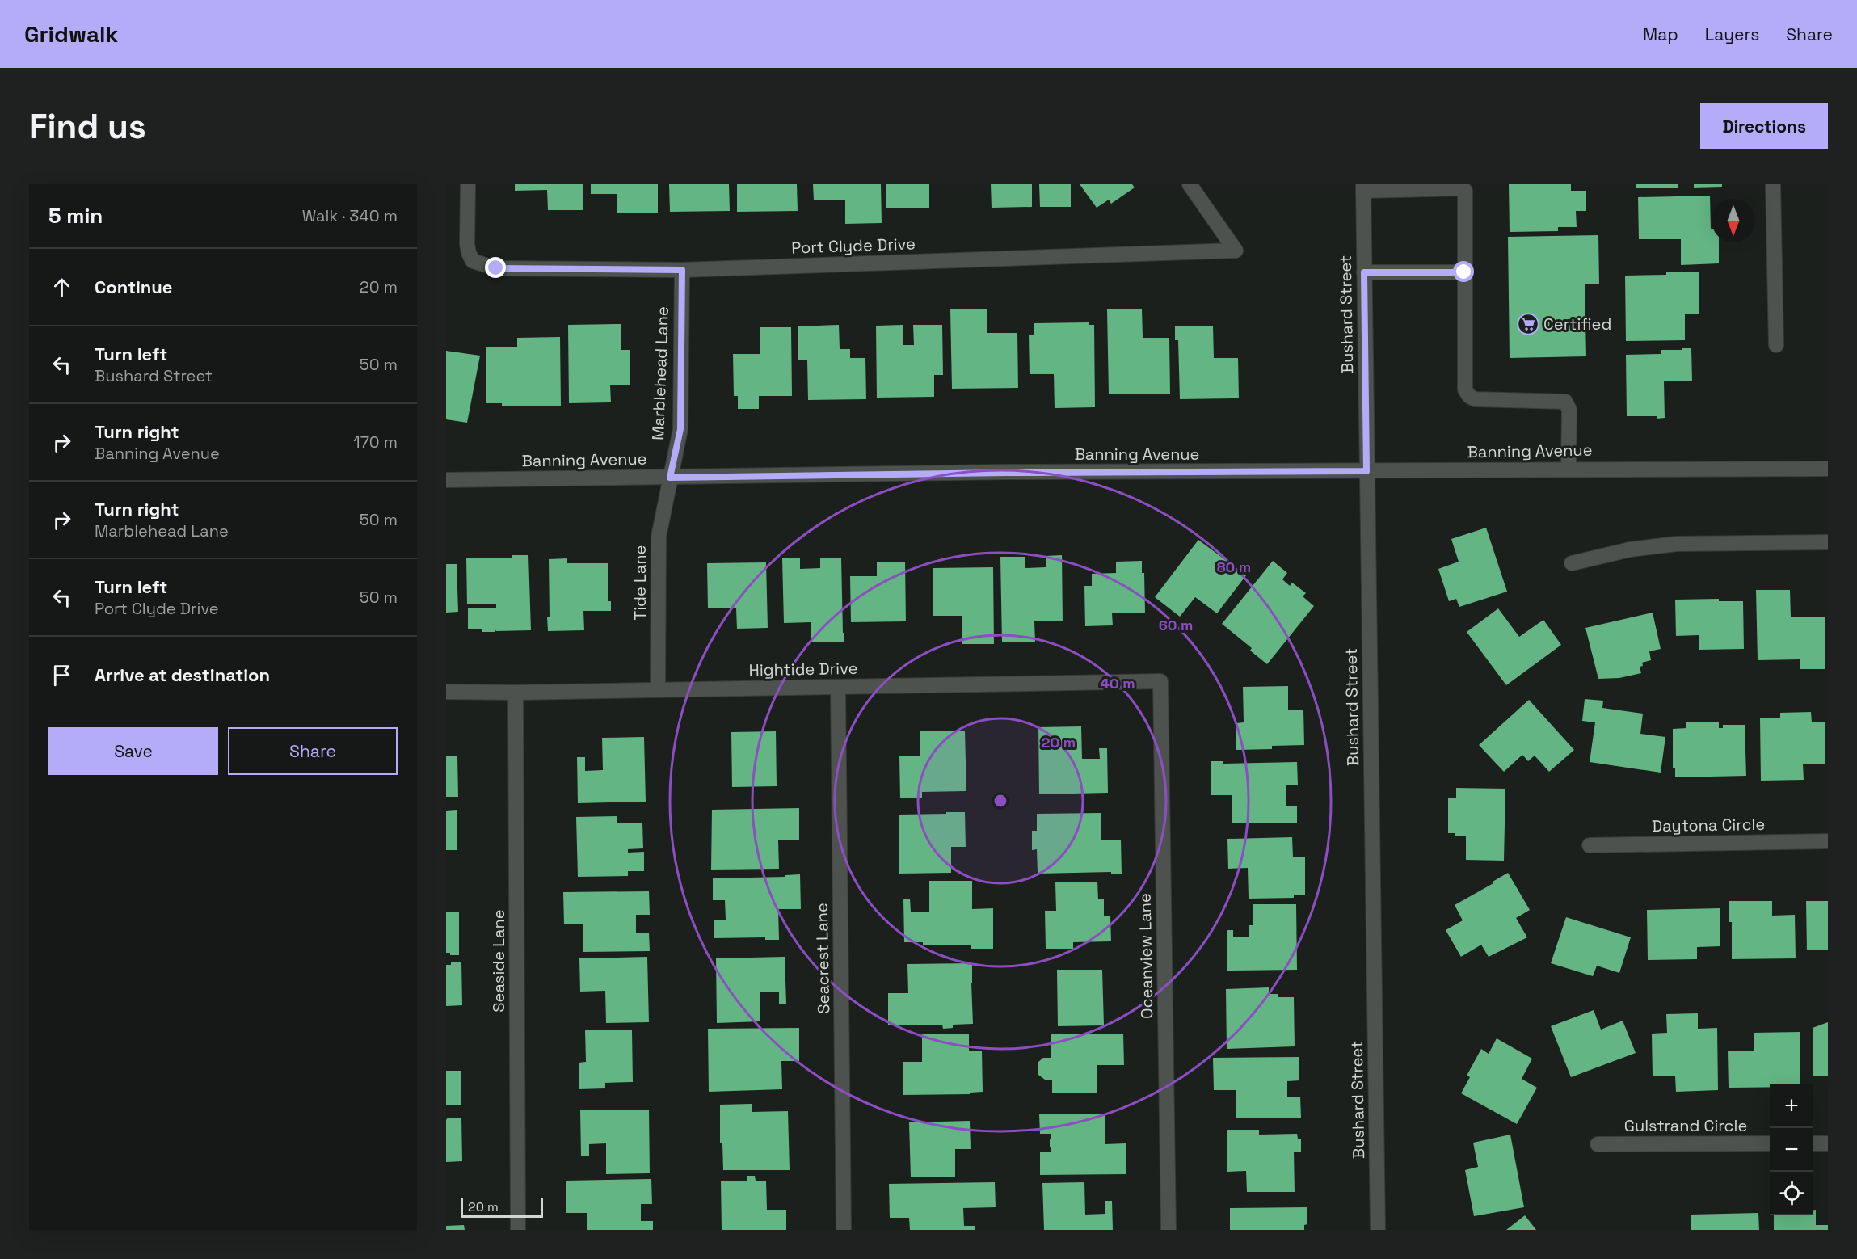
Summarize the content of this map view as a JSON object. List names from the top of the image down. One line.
{"streets":{"street":["Port Clyde Drive","Bushard Street","Marblehead Lane","Banning Avenue","Tide Lane","Hightide Drive","Daytona Circle","Oceanview Lane","Seacrest Lane","Seaside Lane","Gulstrand Circle"]},"crossings":[["Port Clyde Drive","Marblehead Lane"],["Bushard Street","Banning Avenue"],["Marblehead Lane","Banning Avenue"],["Marblehead Lane","Tide Lane"],["Banning Avenue","Tide Lane"],["Tide Lane","Hightide Drive"],["Hightide Drive","Oceanview Lane"],["Hightide Drive","Seacrest Lane"],["Hightide Drive","Seaside Lane"]],"places":{"supermarket":["Certified"]},"scale_bar":"20 m","north":"bottom","page":{"header":"Gridwalk","nav":["Map","Layers","Share"],"buttons":["Directions",["Save","Share"]],"title":"Find us","heading":["5 min","Walk · 340 m"],"list":[["Continue","20 m"],["Turn left","Bushard Street","50 m"],["Turn right","Banning Avenue","170 m"],["Turn right","Marblehead Lane","50 m"],["Turn left","Port Clyde Drive","50 m"],"Arrive at destination"],"map_buttons":["+","−"],"scale":"20 m"},"rings":["80 m","60 m","40 m","20 m"]}
